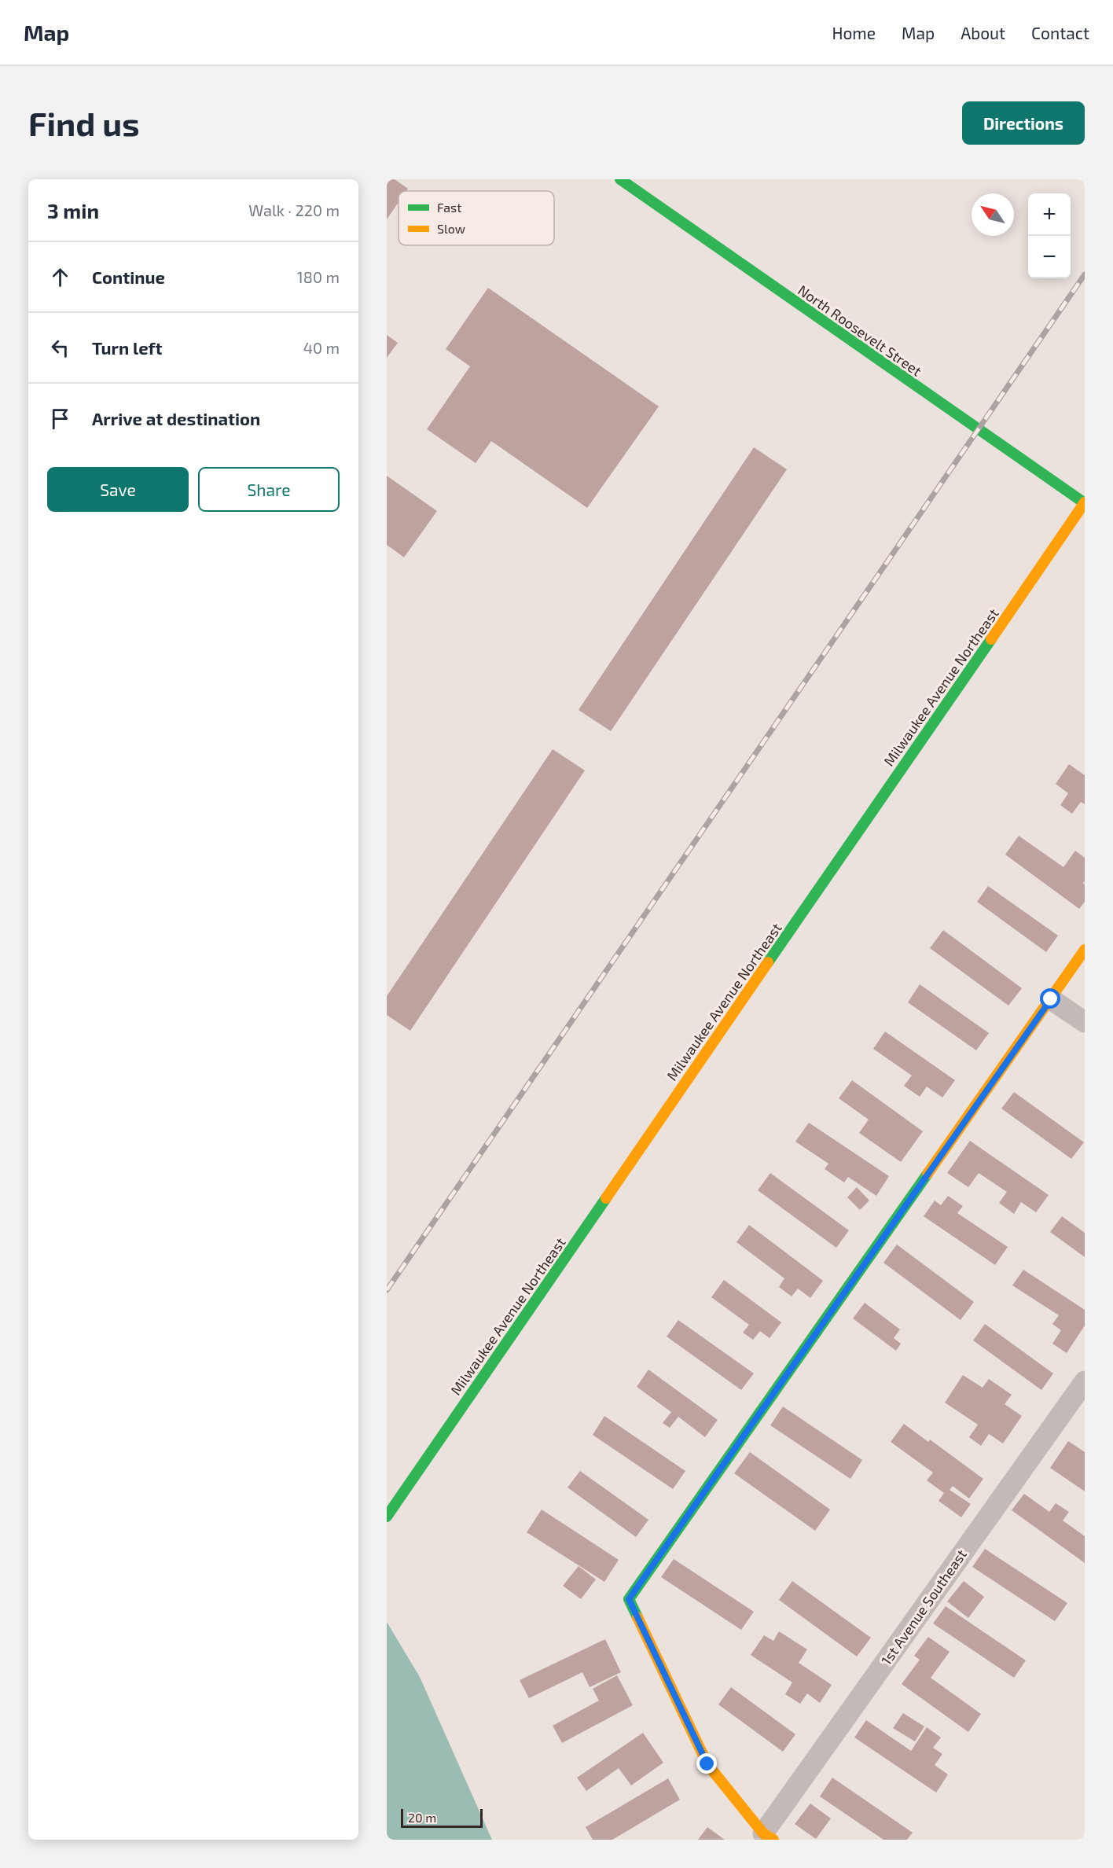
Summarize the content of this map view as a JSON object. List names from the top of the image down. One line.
{"streets":{"street":["North Roosevelt Street","Milwaukee Avenue Northeast","1st Avenue Southeast"]},"crossings":[["North Roosevelt Street","Milwaukee Avenue Northeast"]],"legend":["Fast","Slow"],"scale_bar":"20 m","north":"top left","page":{"header":"Map","nav":["Home","Map","About","Contact"],"buttons":["Directions",["Save","Share"]],"title":"Find us","heading":["3 min","Walk · 220 m"],"map_buttons":["+","−"],"list":[["Continue","180 m"],["Turn left","40 m"],"Arrive at destination"],"scale":"20 m"}}
